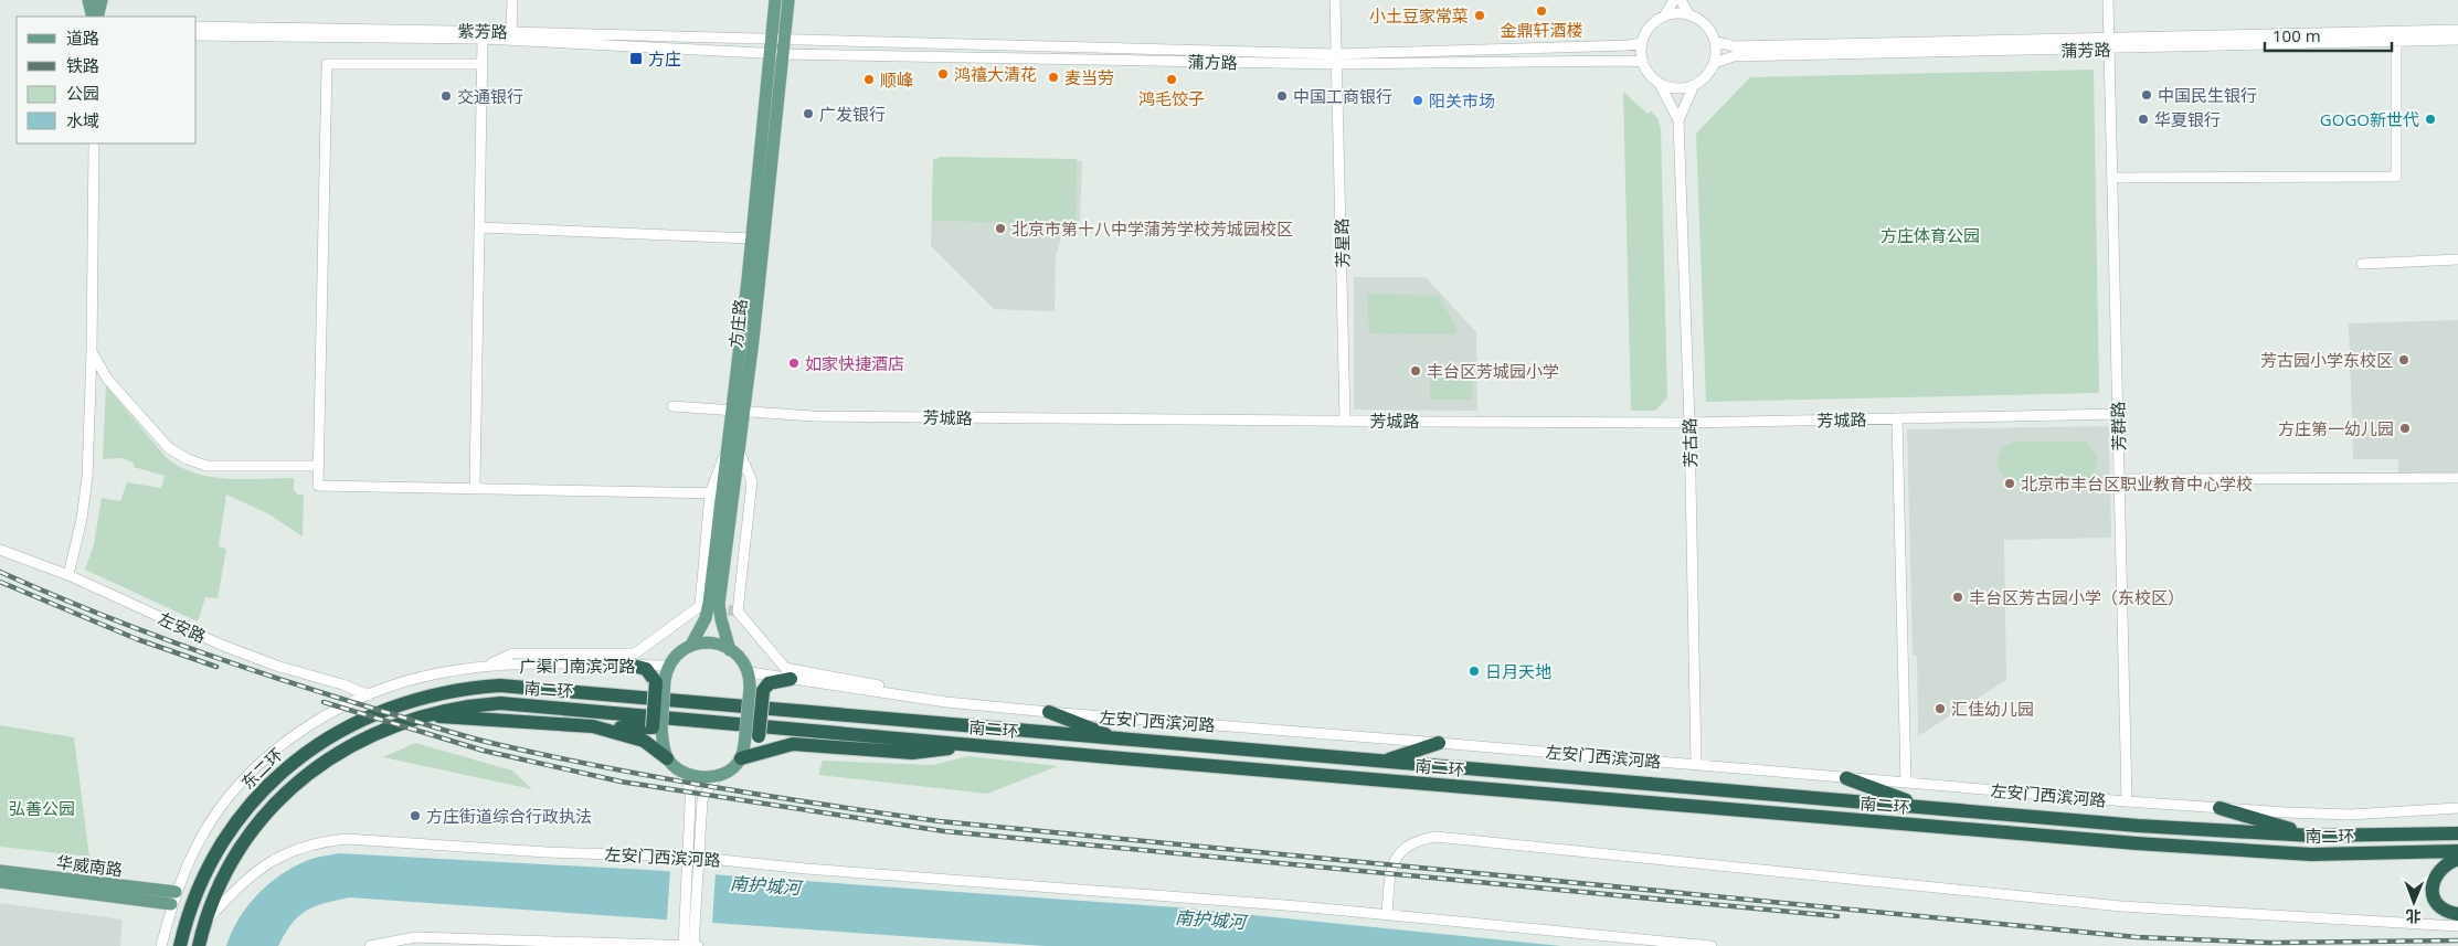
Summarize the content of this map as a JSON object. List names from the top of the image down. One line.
{"streets":{"highway":["南二环","东二环"],"main road":["方庄路","华威南路"],"street":["紫芳路","蒲芳路","蒲方路","芳星路","芳城路","芳群路","芳古路","左安路","广渠门南滨河路","左安门西滨河路"]},"crossings":[["紫芳路","蒲方路"],["紫芳路","方庄路"],["蒲芳路","蒲方路"],["蒲芳路","芳群路"],["蒲方路","芳星路"],["蒲方路","方庄路"],["芳星路","芳城路"],["方庄路","芳城路"],["方庄路","广渠门南滨河路"],["方庄路","左安门西滨河路"],["芳城路","芳群路"],["芳城路","芳古路"],["芳群路","左安门西滨河路"],["芳古路","左安门西滨河路"],["左安路","广渠门南滨河路"],["广渠门南滨河路","左安门西滨河路"],["广渠门南滨河路","华威南路"],["南二环","东二环"],["左安门西滨河路","东二环"]],"water":["南护城河"],"parks":["方庄体育公园","弘善公园"],"places":{"other":["金鼎轩酒楼","小土豆家常菜","鸿禧大清花","麦当劳","顺峰","鸿毛饺子","中国民生银行","交通银行","中国工商银行","阳关市场","广发银行","华夏银行","GOGO新世代","北京市第十八中学蒲芳学校芳城园校区","芳古园小学东校区","如家快捷酒店","丰台区芳城园小学","方庄第一幼儿园","北京市丰台区职业教育中心学校","丰台区芳古园小学（东校区）","日月天地","汇佳幼儿园","方庄街道综合行政执法"],"transit":["方庄"]},"legend":["道路","铁路","公园","水域"],"scale_bar":"100 m","north":"bottom"}
